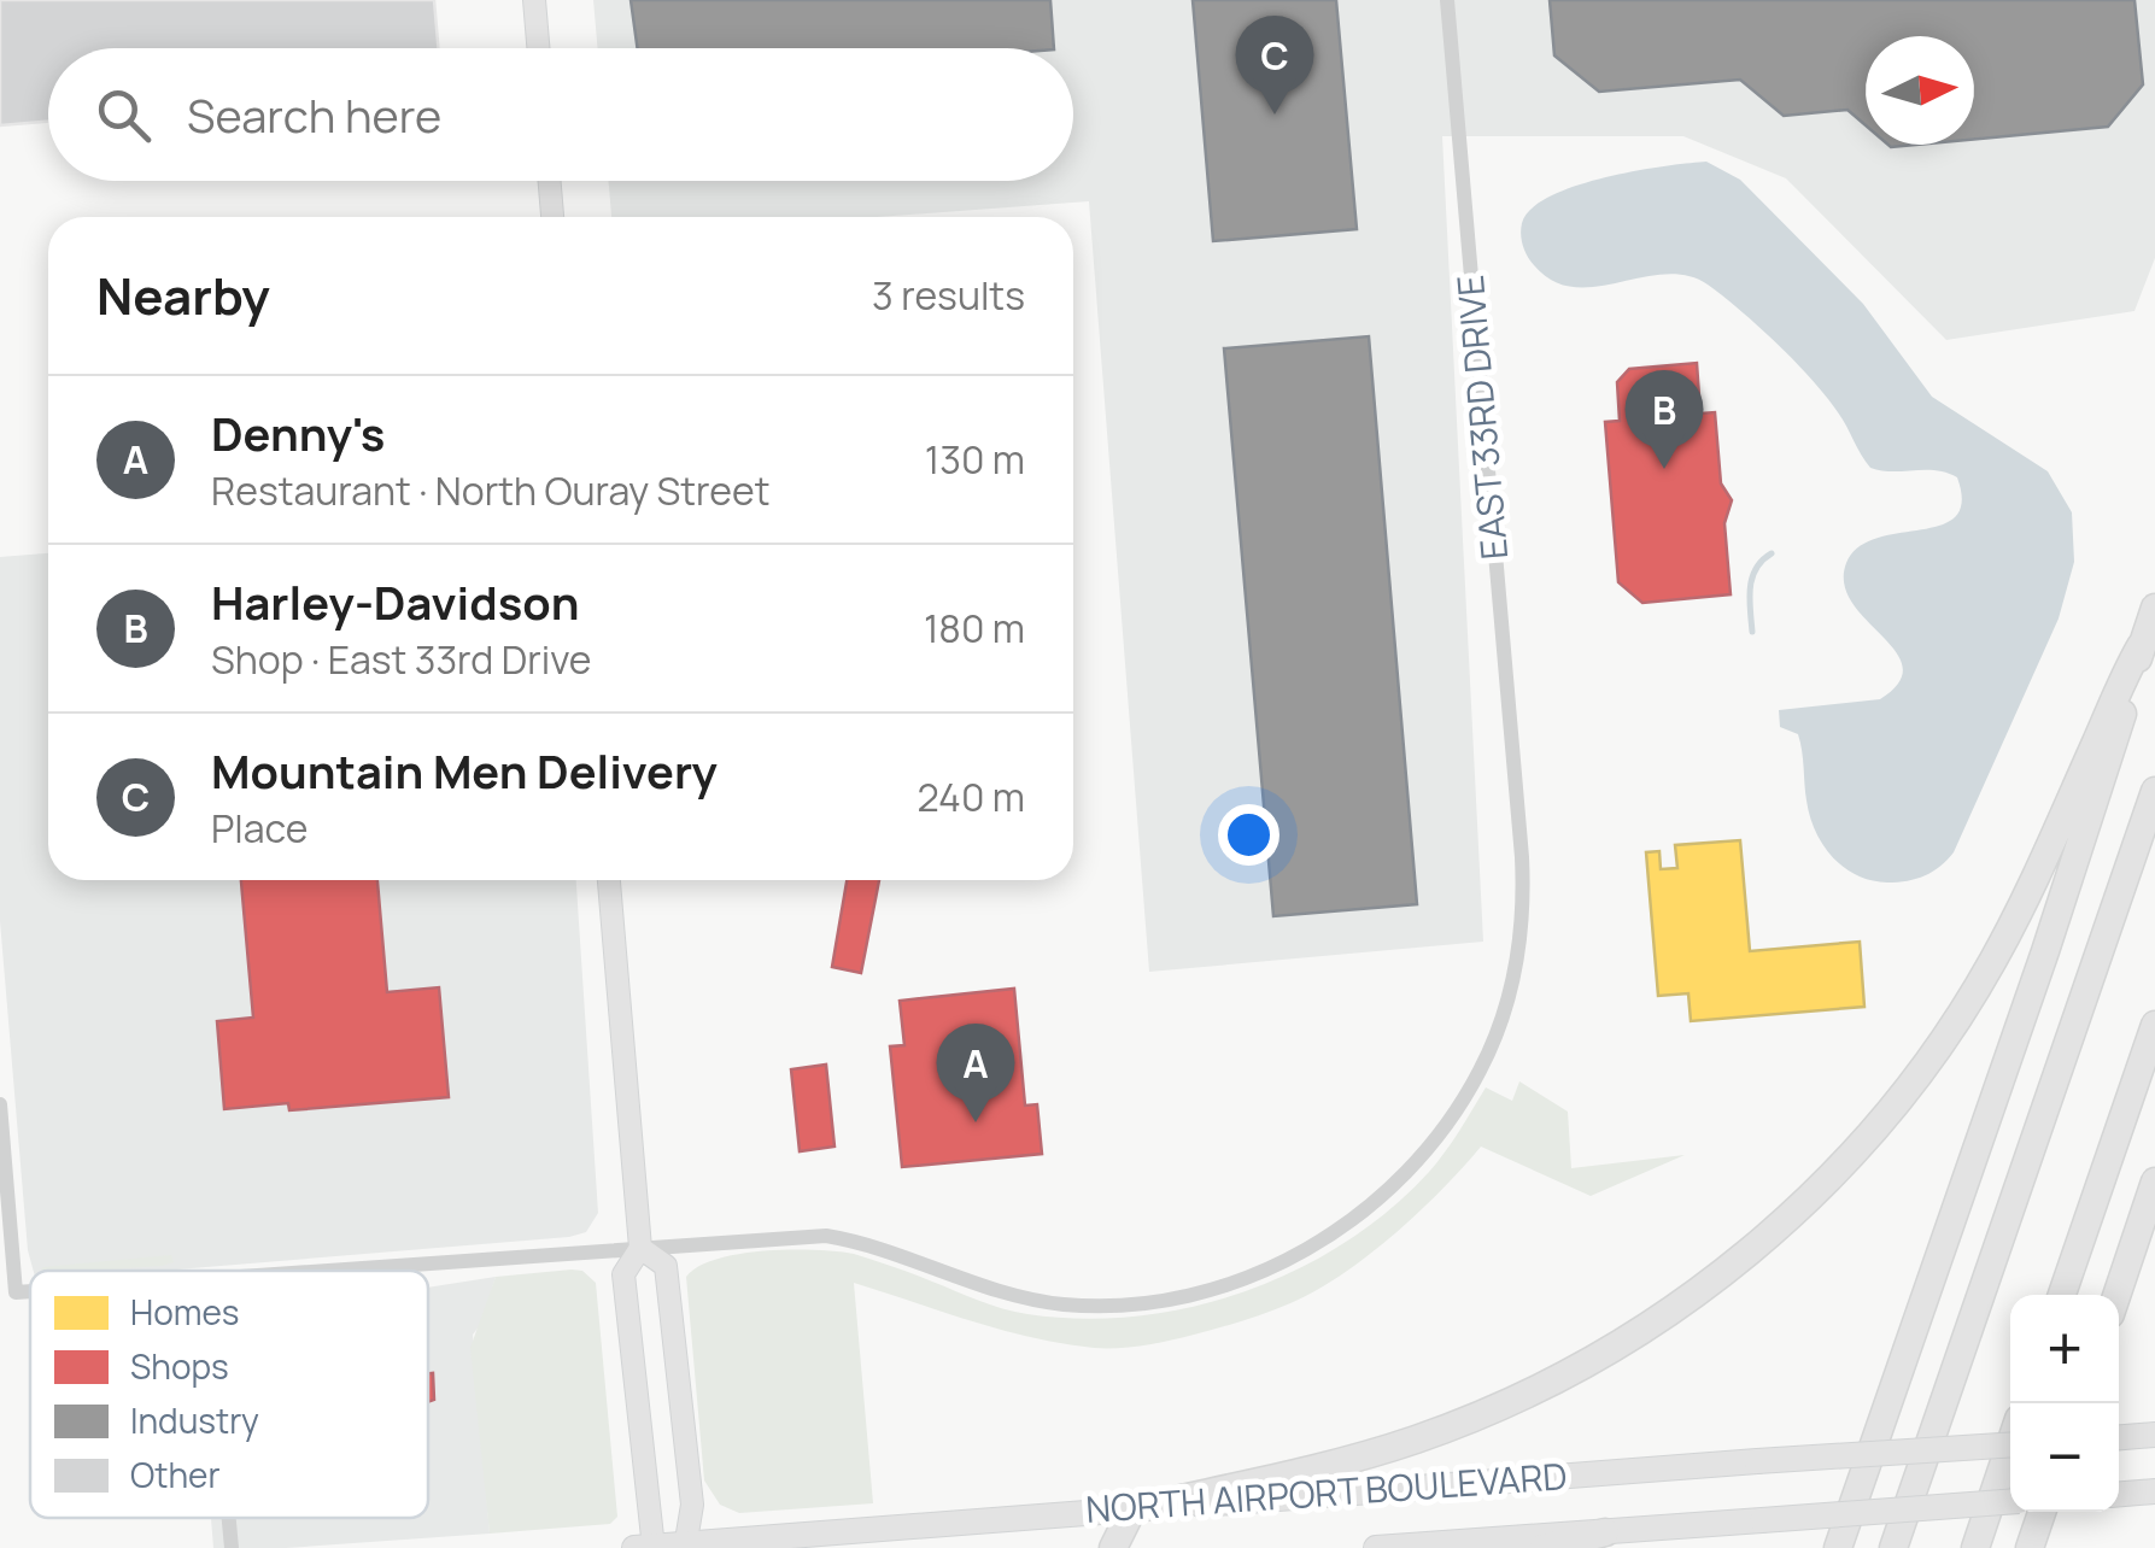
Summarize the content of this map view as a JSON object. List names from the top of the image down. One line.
{"streets":{"main road":["NORTH AIRPORT BOULEVARD"],"street":["EAST 33RD DRIVE"]},"legend":["Homes","Shops","Industry","Other"],"north":"right","page":{"pins":["C","B","A"],"search":"Search here","heading":["Nearby","3 results"],"list":[{"mark":"A","name":"Denny's","note":"Restaurant · North Ouray Street","value":"130 m"},{"mark":"B","name":"Harley-Davidson","note":"Shop · East 33rd Drive","value":"180 m"},{"mark":"C","name":"Mountain Men Delivery","note":"Place","value":"240 m"}],"map_buttons":["+","−"]}}
